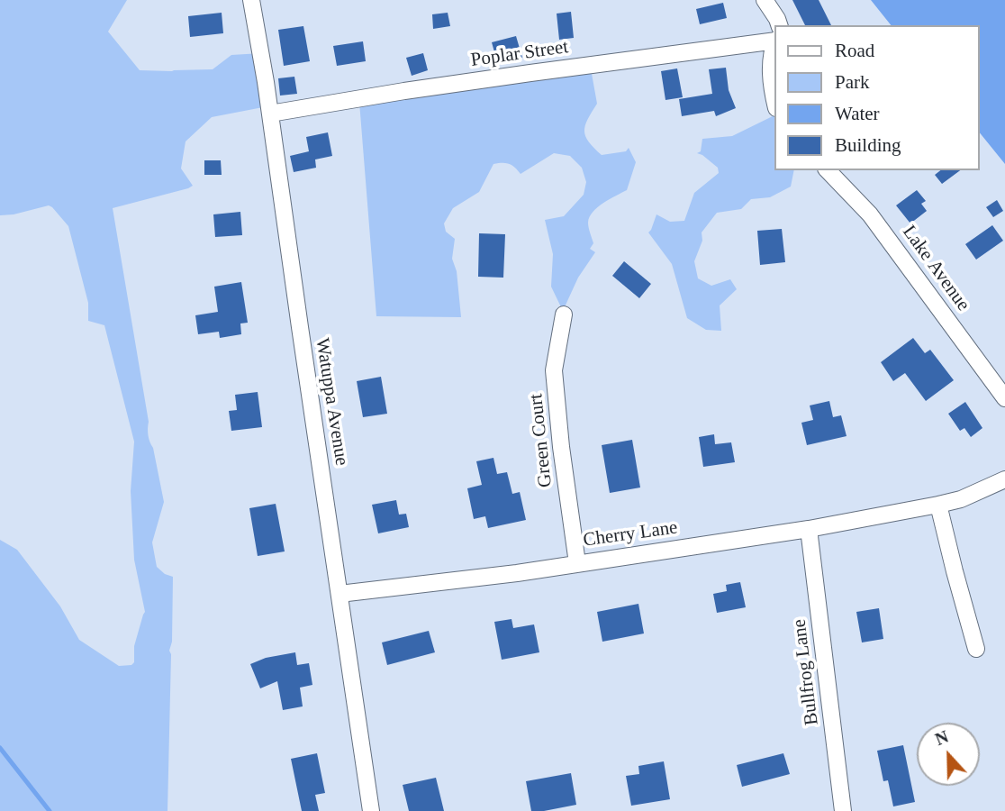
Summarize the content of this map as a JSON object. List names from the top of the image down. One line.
{"streets":{"street":["Poplar Street","Lake Avenue","Watuppa Avenue","Green Court","Cherry Lane","Bullfrog Lane"]},"crossings":[["Poplar Street","Watuppa Avenue"],["Watuppa Avenue","Cherry Lane"],["Green Court","Cherry Lane"],["Cherry Lane","Bullfrog Lane"]],"legend":["Road","Park","Water","Building"],"north":"top"}
